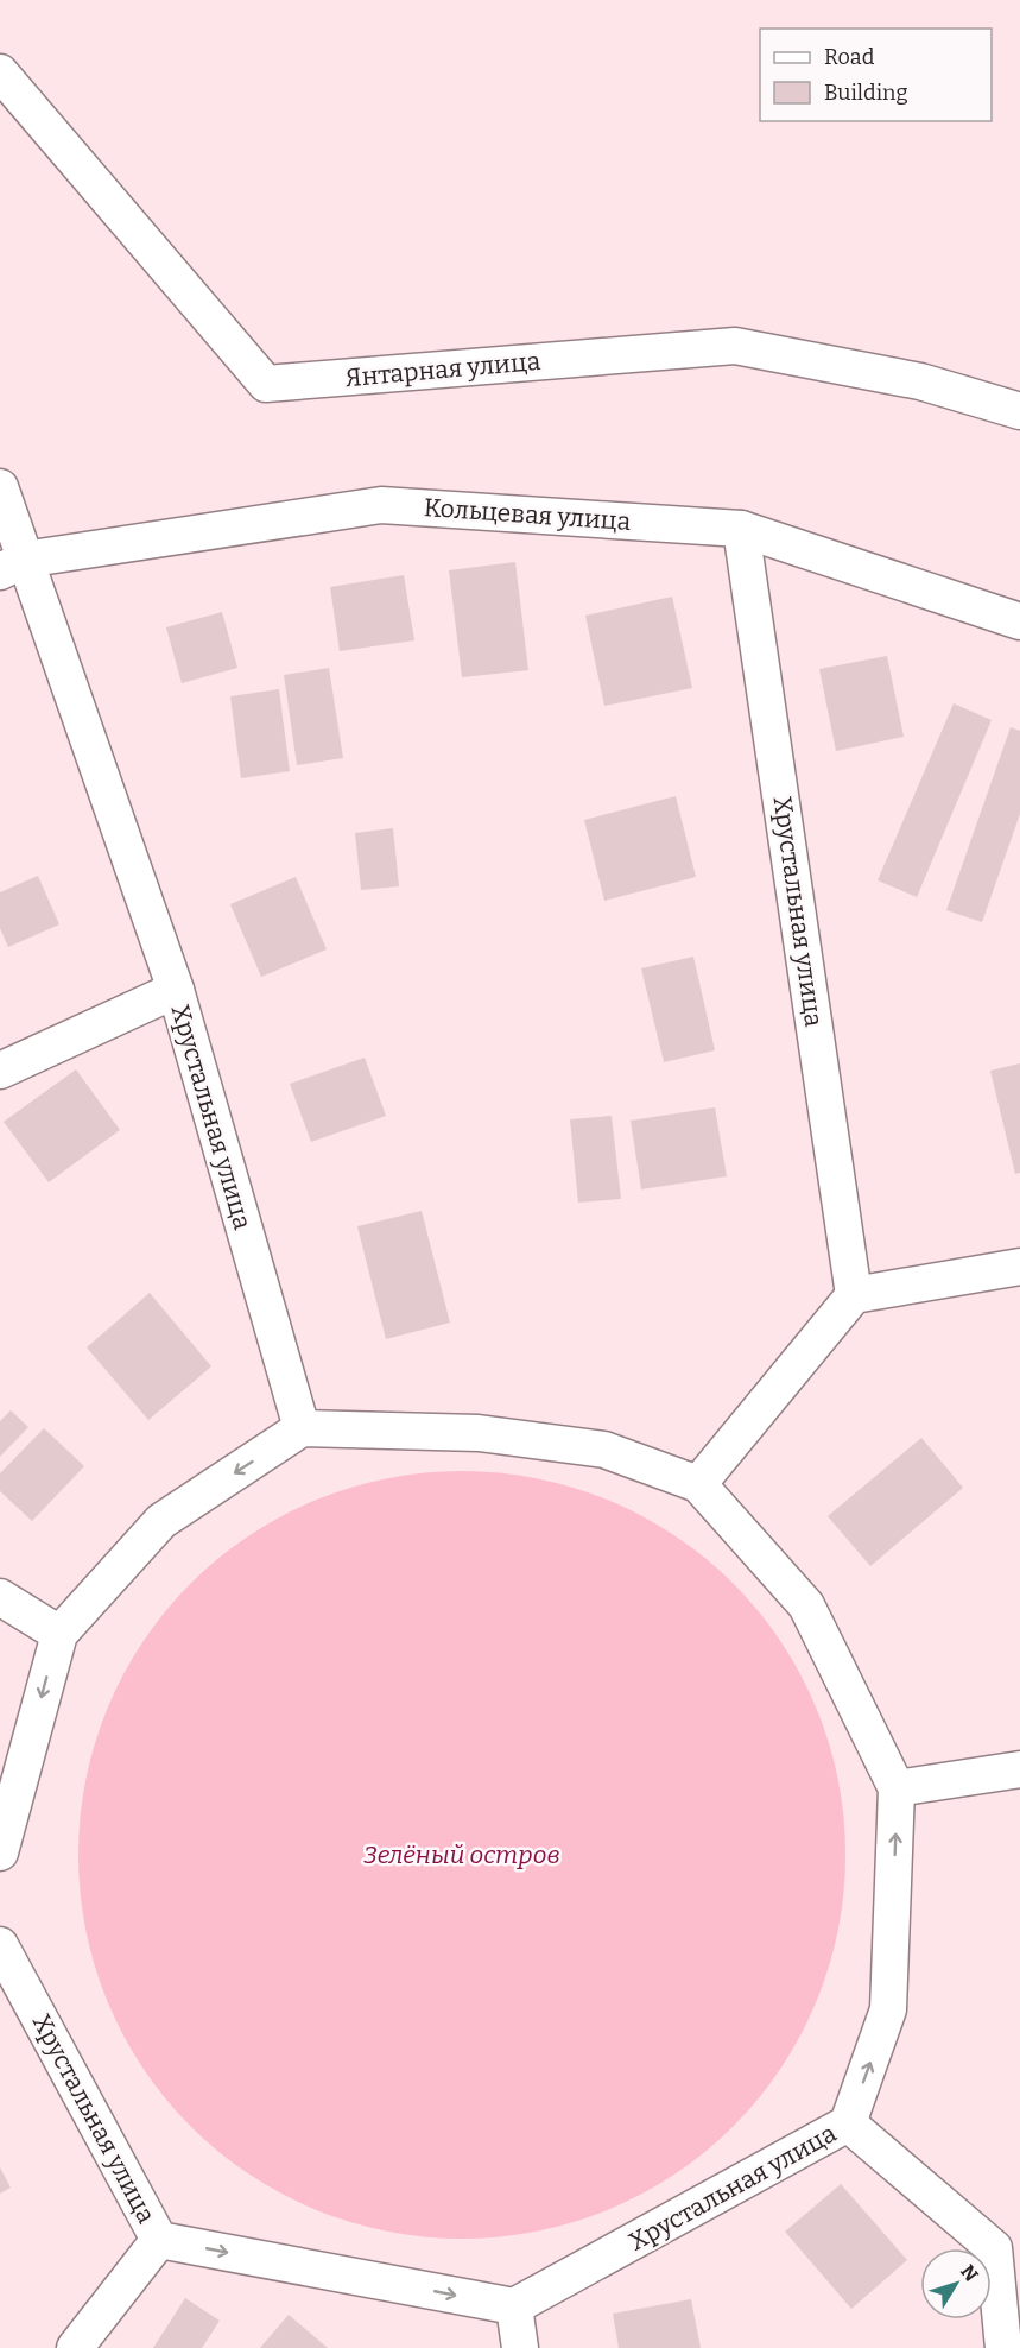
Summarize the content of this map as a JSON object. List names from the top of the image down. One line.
{"streets":{"street":["Янтарная улица","Кольцевая улица","Хрустальная улица"]},"crossings":[["Кольцевая улица","Хрустальная улица"]],"parks":["Зелёный остров"],"legend":["Road","Building"],"north":"top right"}
